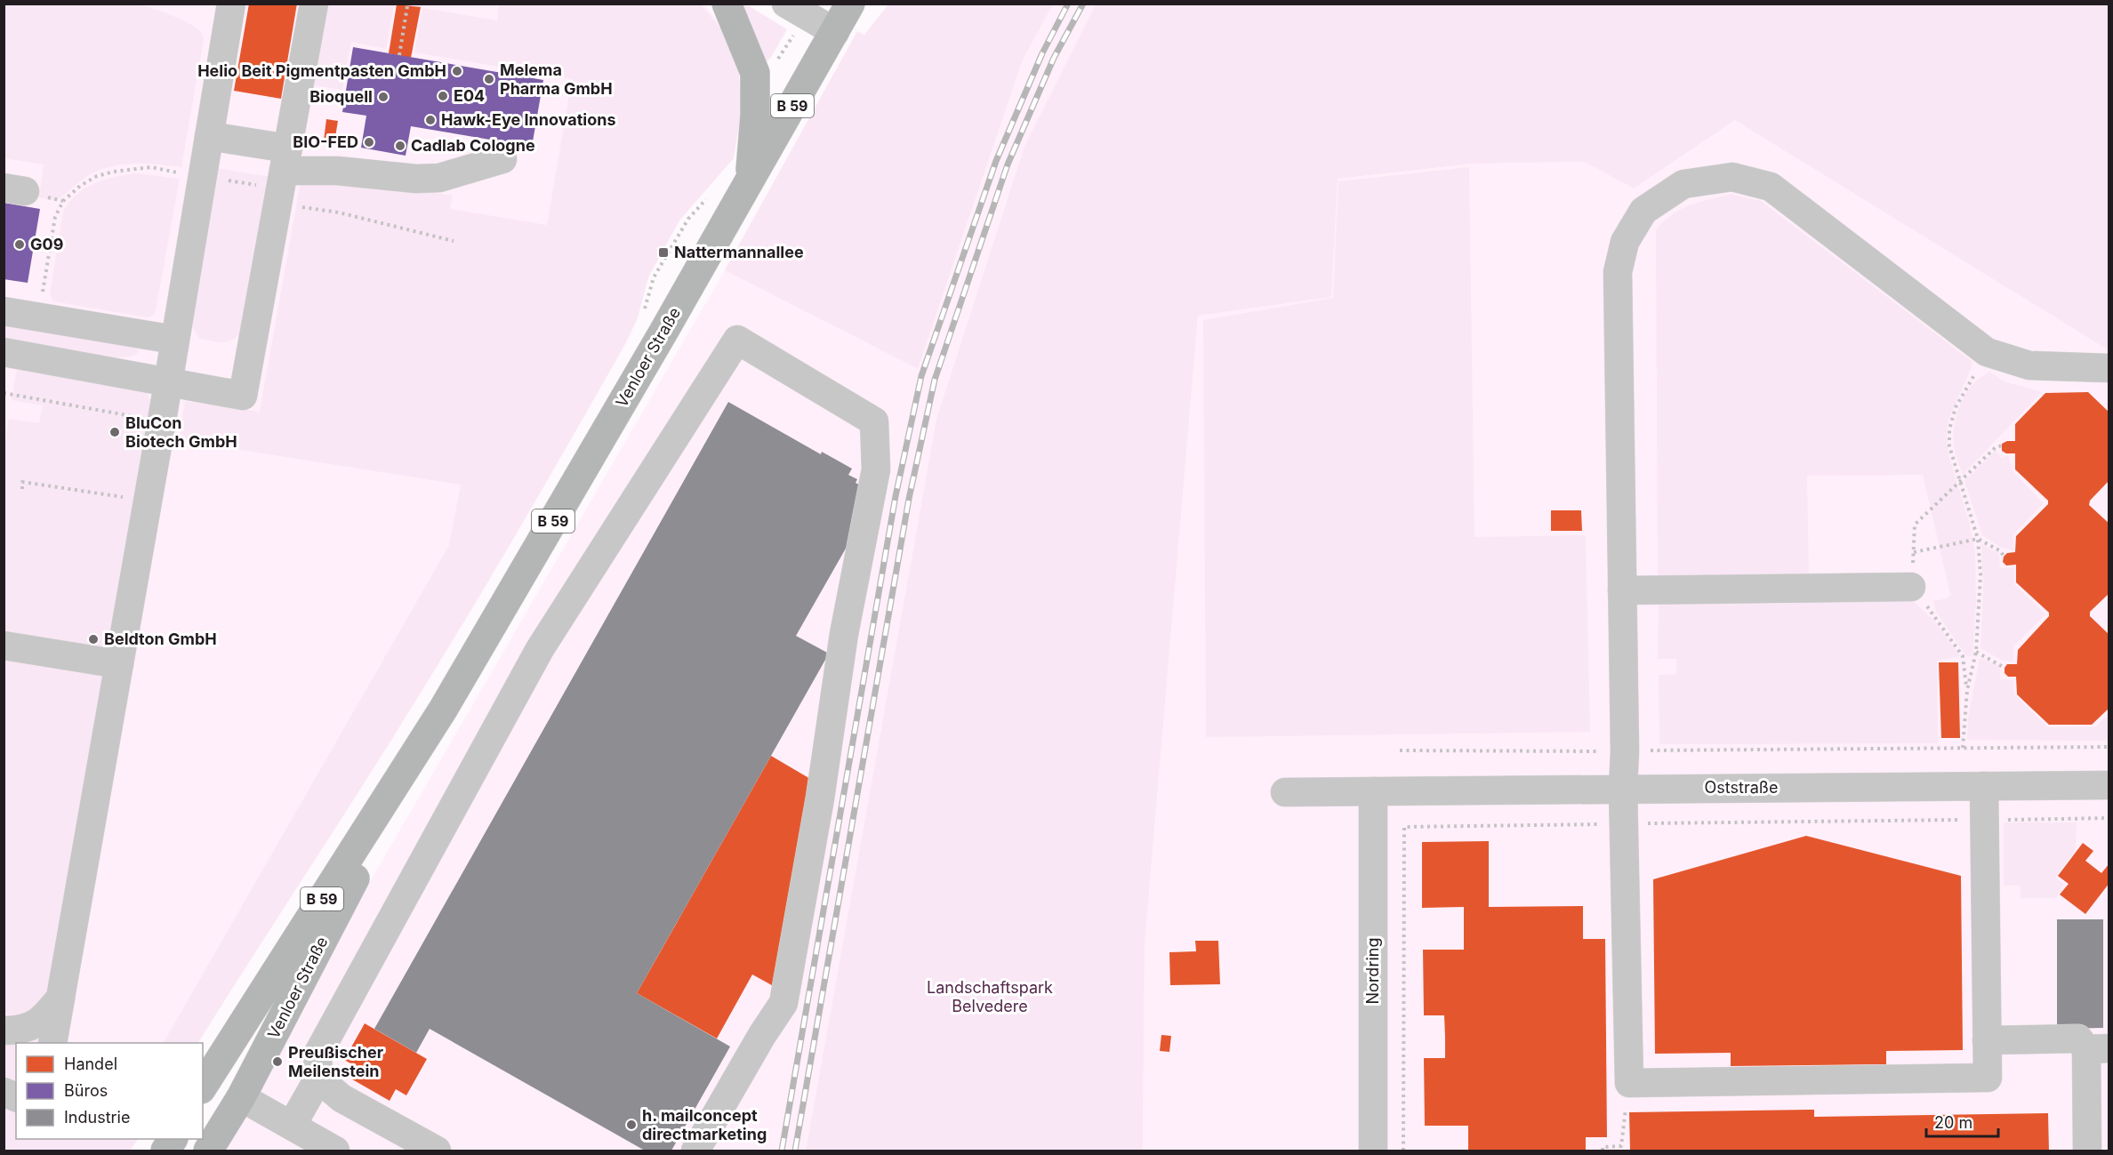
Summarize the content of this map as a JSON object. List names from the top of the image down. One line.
{"streets":{"main road":["B 59","Venloer Straße"],"street":["Oststraße","Nordring"]},"crossings":[["Oststraße","Nordring"]],"parks":["Landschaftspark Belvedere"],"places":{"other":["Helio Beit Pigmentpasten GmbH","Melema Pharma GmbH","E04","Bioquell","Hawk-Eye Innovations","BIO-FED","Cadlab Cologne","G09","BluCon Biotech GmbH","Beldton GmbH","Preußischer Meilenstein","h. mailconcept directmarketing"],"transit":["Nattermannallee"]},"legend":["Handel","Büros","Industrie"],"scale_bar":"20 m"}
